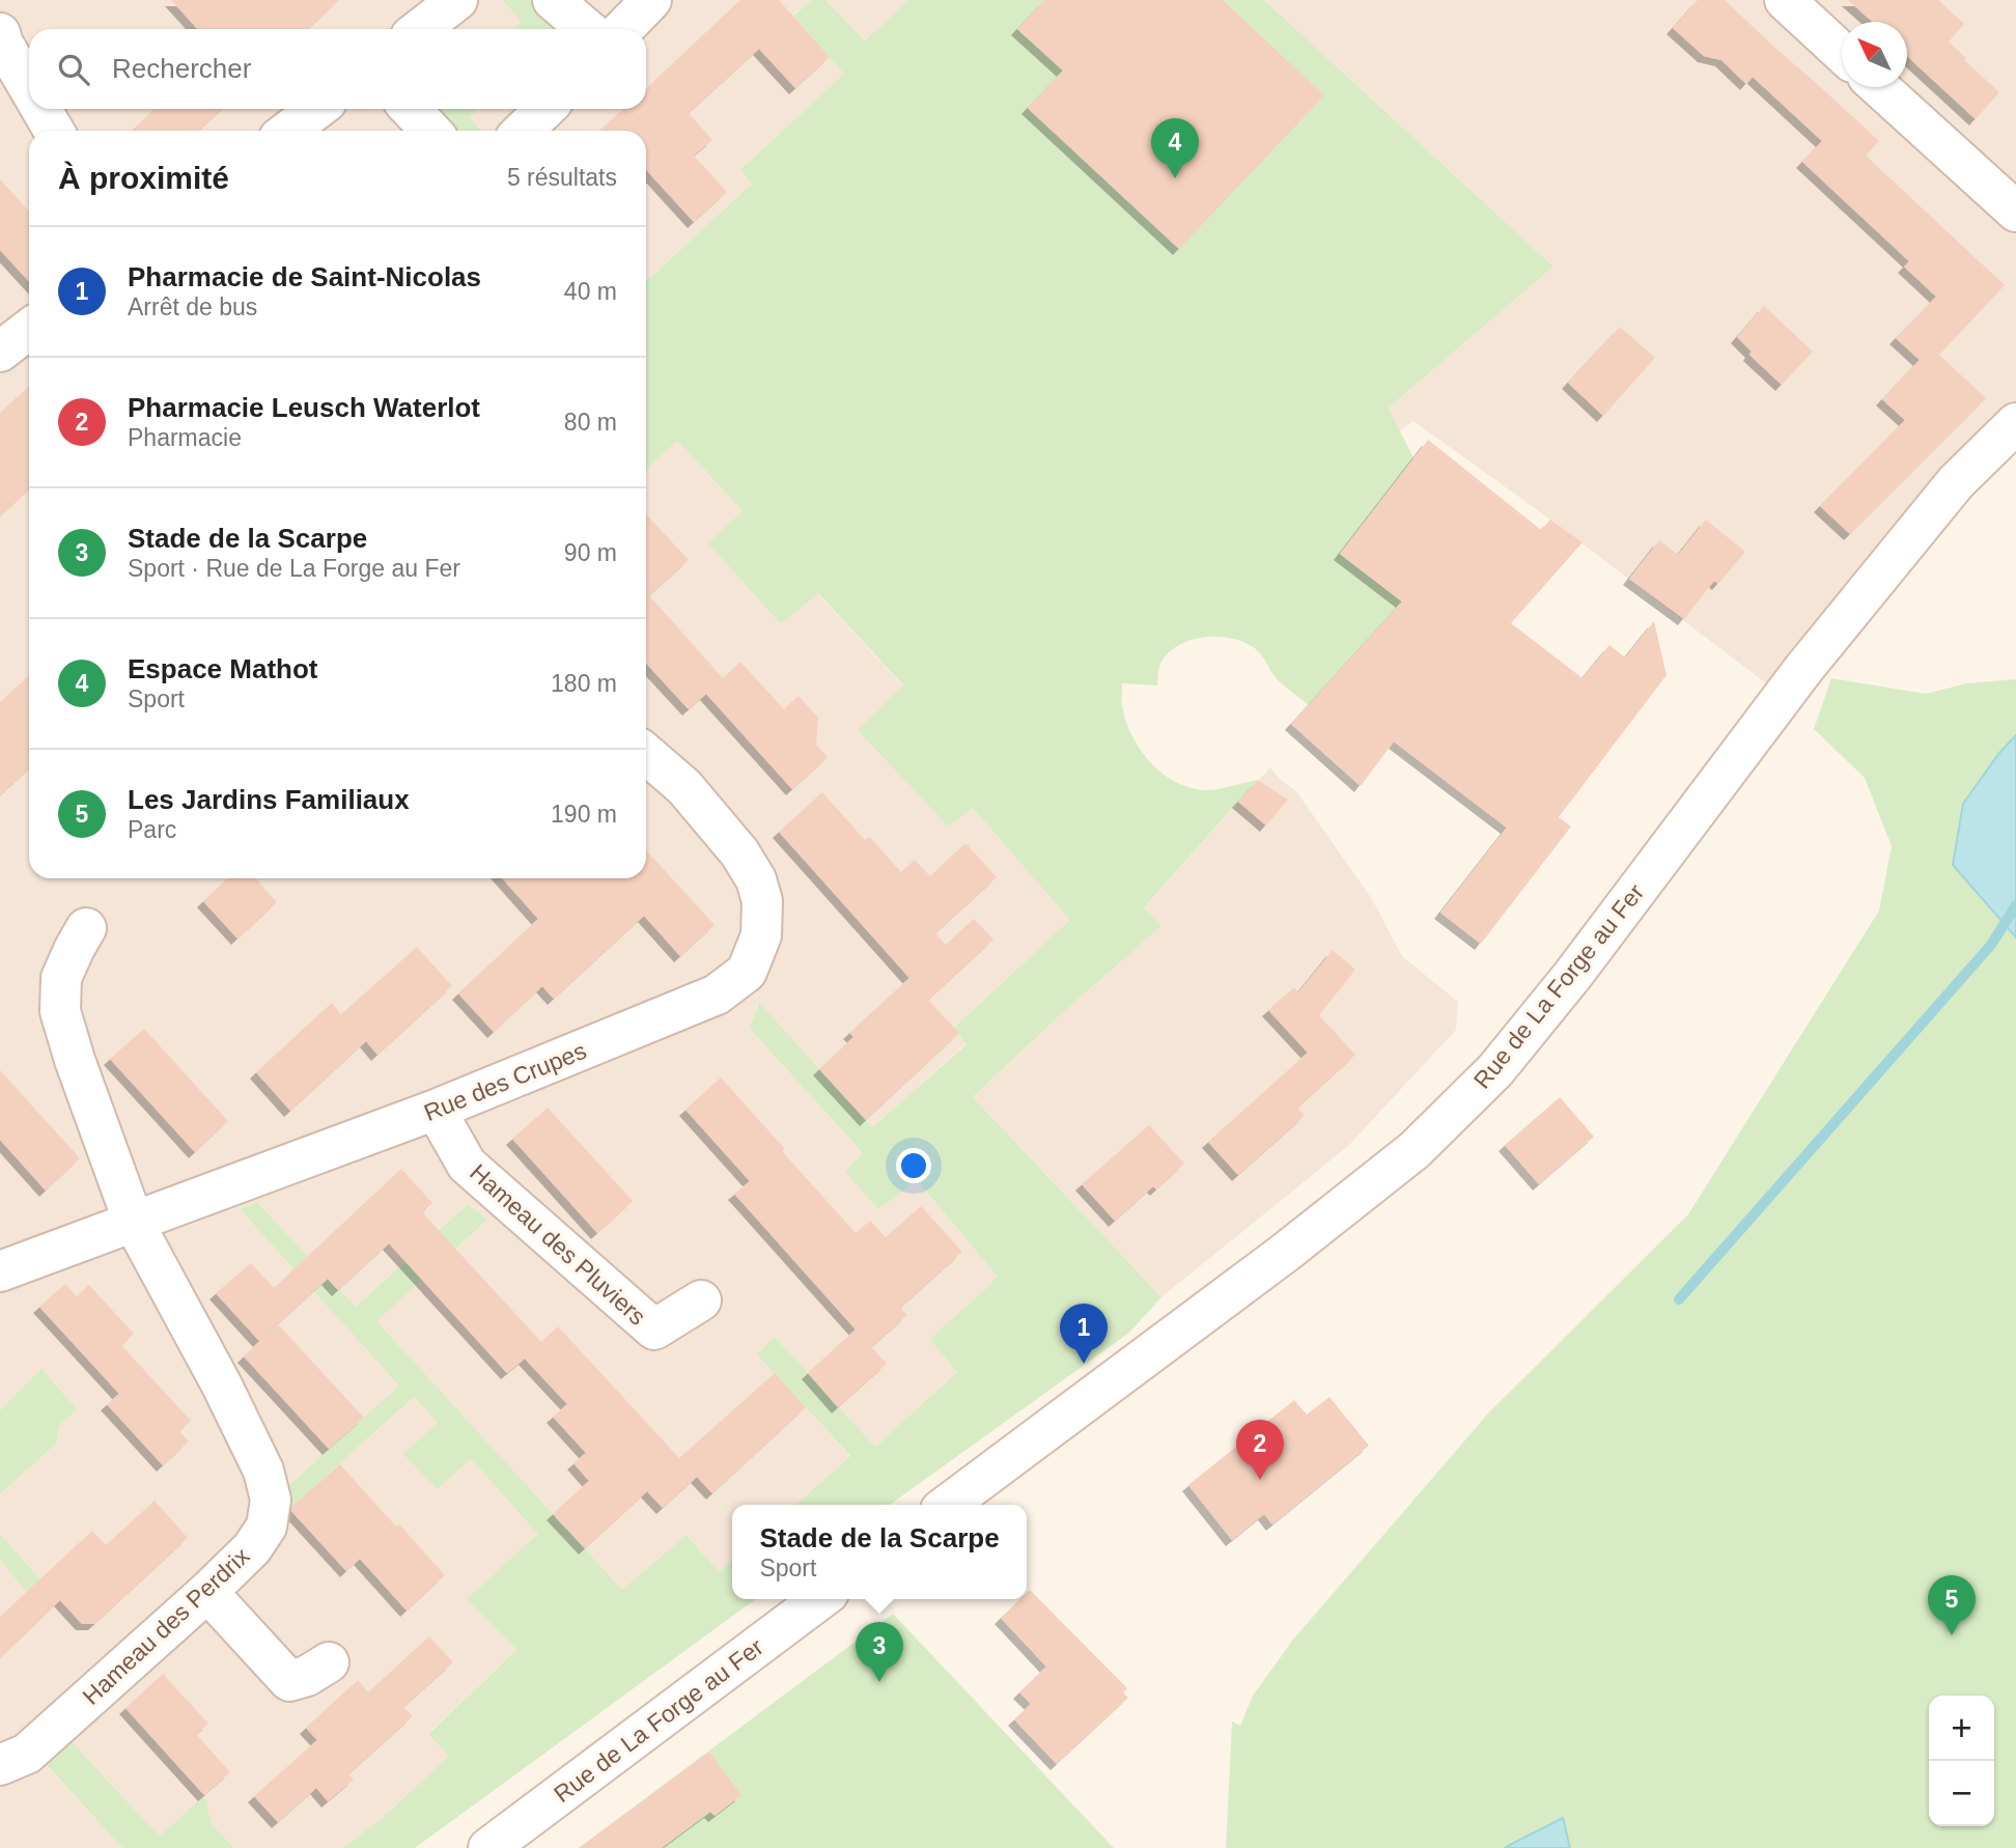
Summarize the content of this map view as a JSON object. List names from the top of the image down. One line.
{"streets":{"street":["Rue de La Forge au Fer","Rue des Crupes","Hameau des Pluviers","Hameau des Perdrix"]},"crossings":[["Rue des Crupes","Hameau des Pluviers"],["Rue des Crupes","Hameau des Perdrix"]],"north":"top left","page":{"search":"Rechercher","pins":["4","1","2","5","3"],"heading":["À proximité","5 résultats"],"list":[{"mark":"1","name":"Pharmacie de Saint-Nicolas","note":"Arrêt de bus","value":"40 m"},{"mark":"2","name":"Pharmacie Leusch Waterlot","note":"Pharmacie","value":"80 m"},{"mark":"3","name":"Stade de la Scarpe","note":"Sport · Rue de La Forge au Fer","value":"90 m"},{"mark":"4","name":"Espace Mathot","note":"Sport","value":"180 m"},{"mark":"5","name":"Les Jardins Familiaux","note":"Parc","value":"190 m"}],"popup":["Stade de la Scarpe","Sport"],"map_buttons":["+","−"]}}
